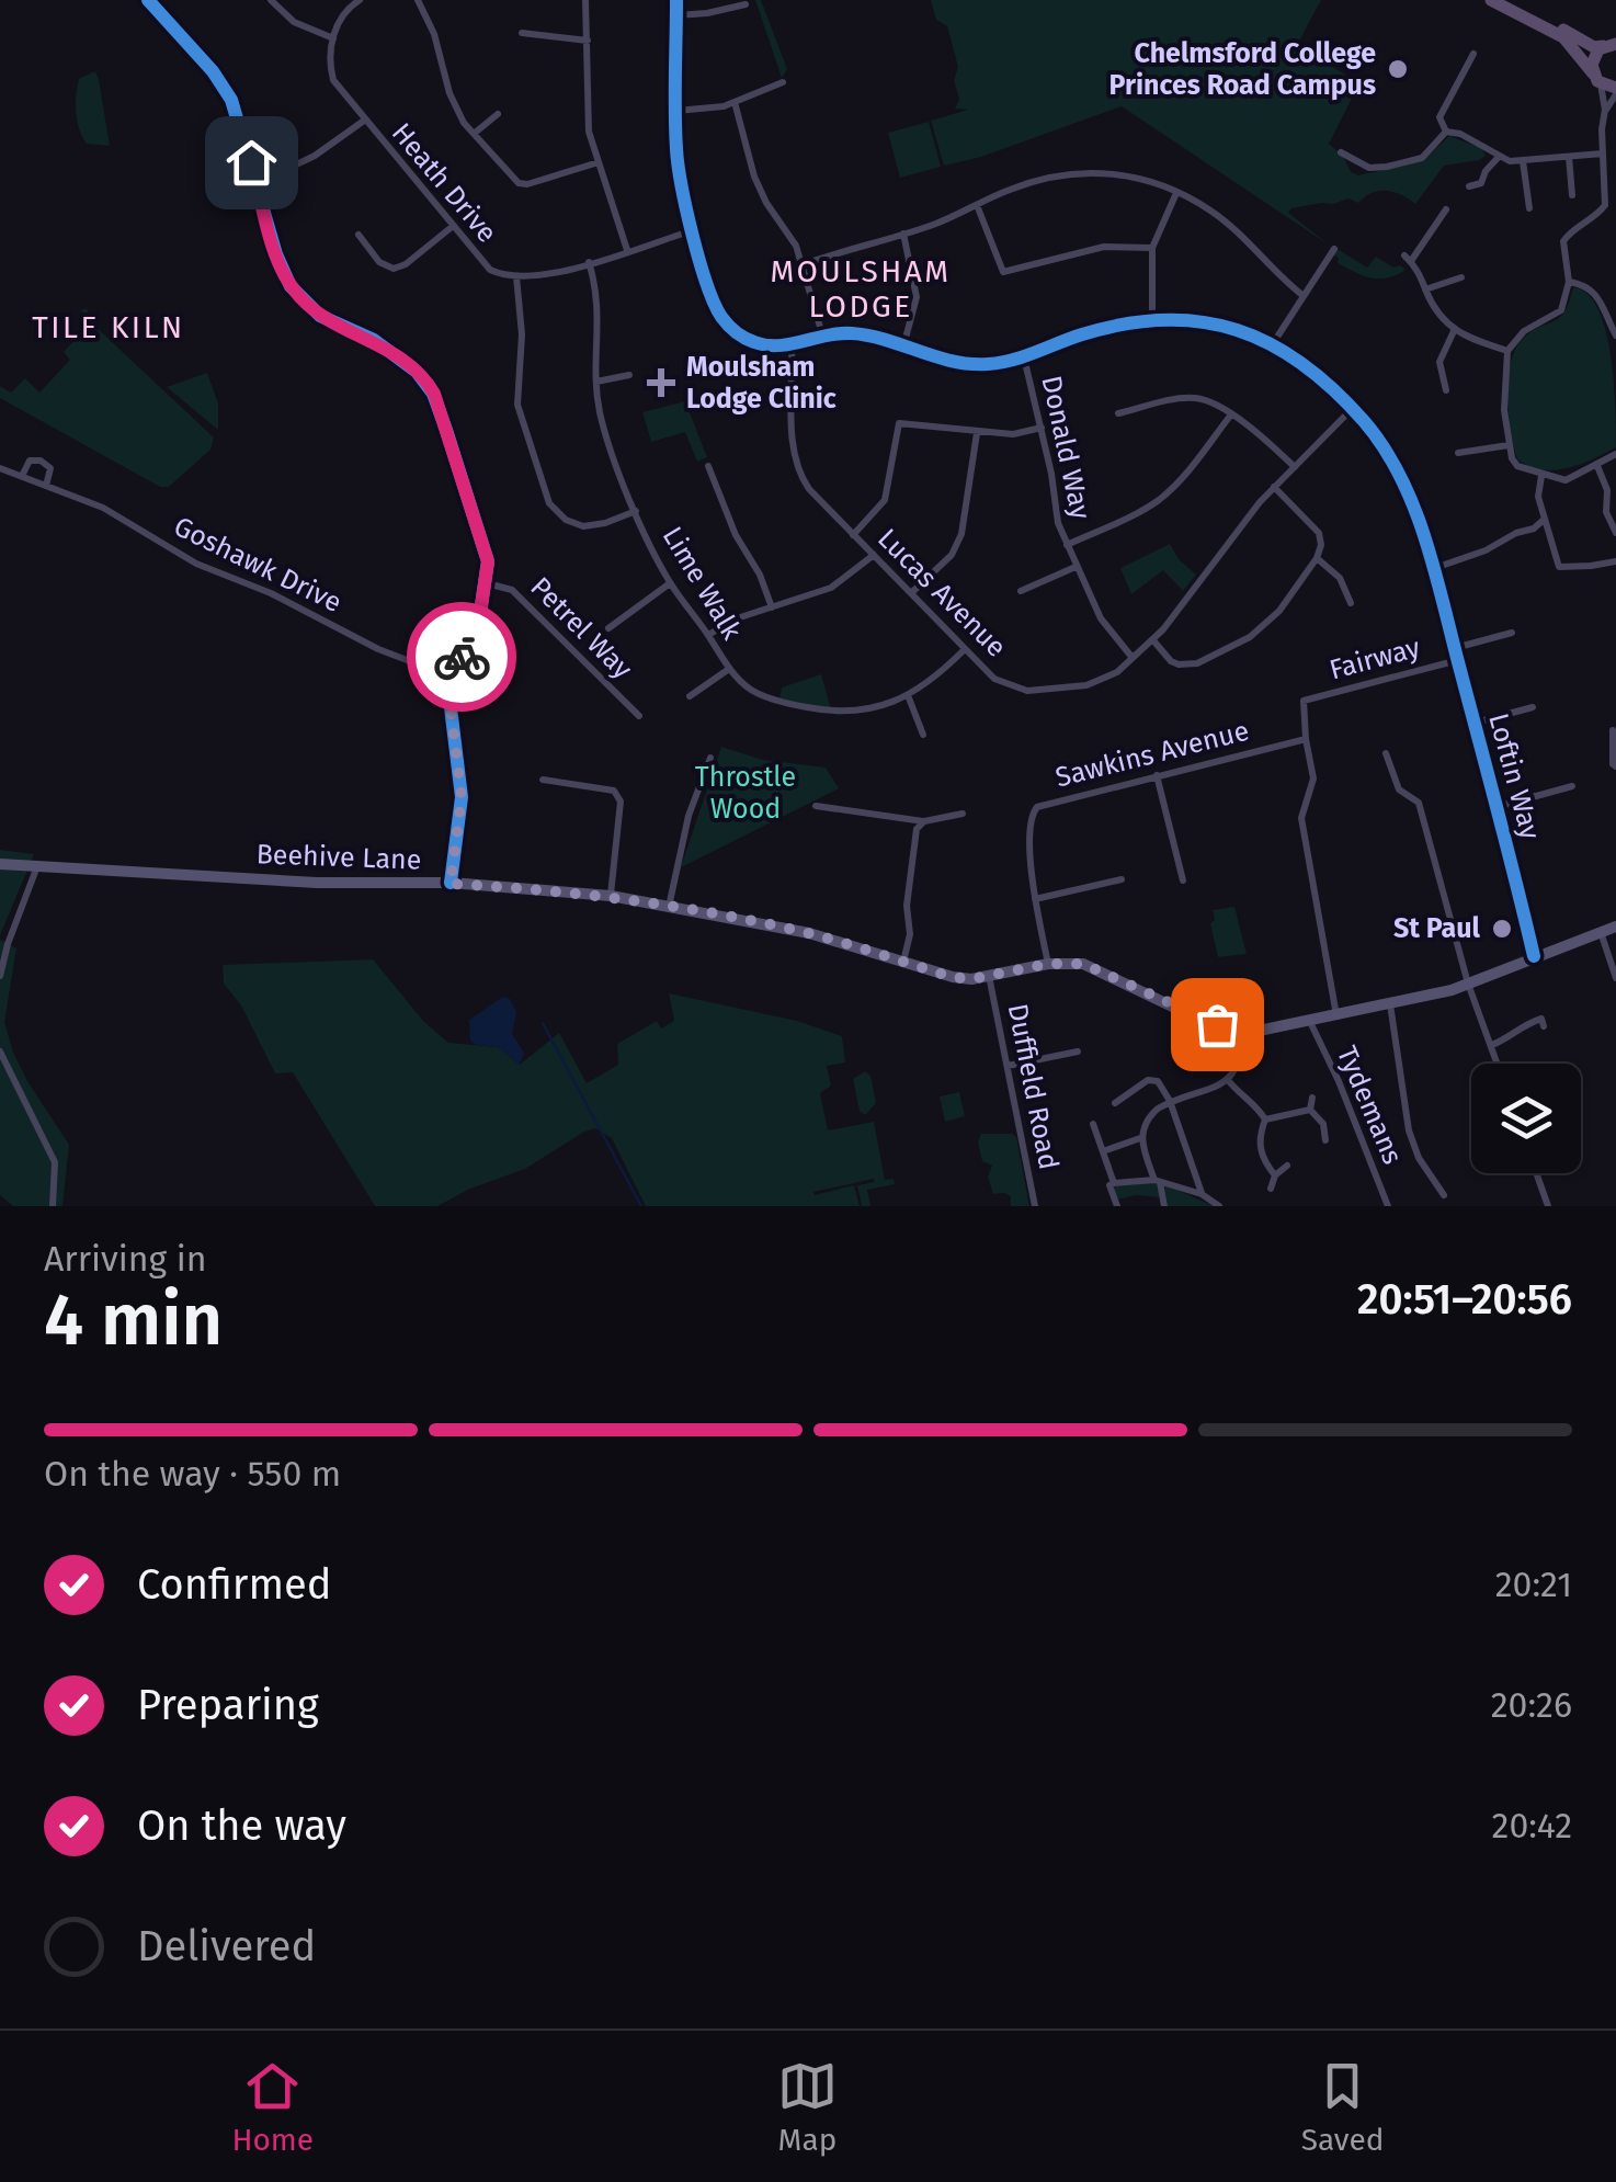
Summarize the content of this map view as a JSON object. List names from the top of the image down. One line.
{"streets":{"main road":["Beehive Lane"],"street":["Heath Drive","Donald Way","Goshawk Drive","Lime Walk","Lucas Avenue","Petrel Way","Fairway","Sawkins Avenue","Loftin Way","Duffield Road","Tydemans"]},"crossings":[["Donald Way","Lucas Avenue"],["Donald Way","Loftin Way"],["Lime Walk","Lucas Avenue"],["Lucas Avenue","Loftin Way"],["Fairway","Sawkins Avenue"],["Fairway","Loftin Way"],["Sawkins Avenue","Beehive Lane"],["Loftin Way","Beehive Lane"],["Beehive Lane","Duffield Road"],["Beehive Lane","Tydemans"]],"districts":["MOULSHAM LODGE","TILE KILN"],"parks":["Throstle Wood"],"places":{"other":["Chelmsford College Princes Road Campus","St Paul"],"health":["Moulsham Lodge Clinic"]},"page":{"heading":["4 min","Arriving in","20:51–20:56"],"bar":"On the way · 550 m","list":[["Confirmed","20:21"],["Preparing","20:26"],["On the way","20:42"],"Delivered"],"tabs":["Home","Map","Saved"]}}
